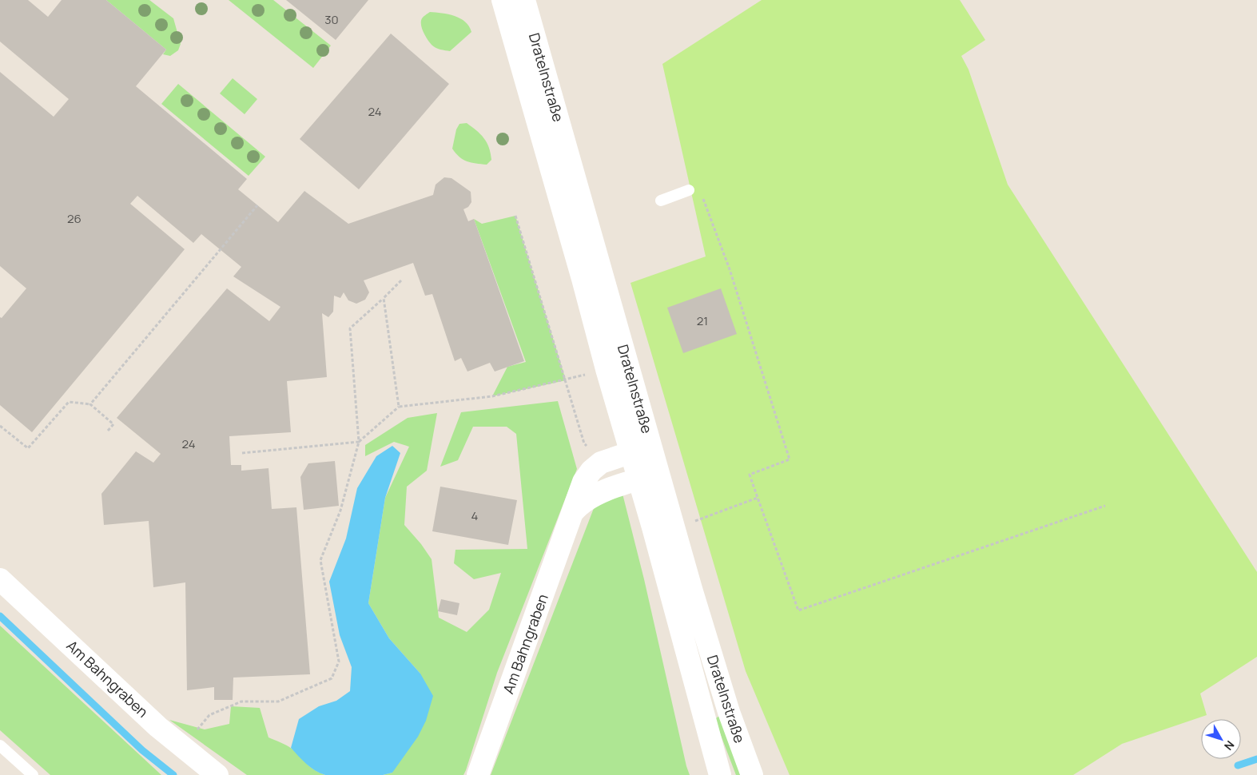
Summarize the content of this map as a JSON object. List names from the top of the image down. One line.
{"streets":{"main road":["Dratelnstraße","Am Bahngraben"]},"crossings":[["Dratelnstraße","Am Bahngraben"]],"house_numbers":["30","24","26","21","24","4"],"north":"bottom right"}
